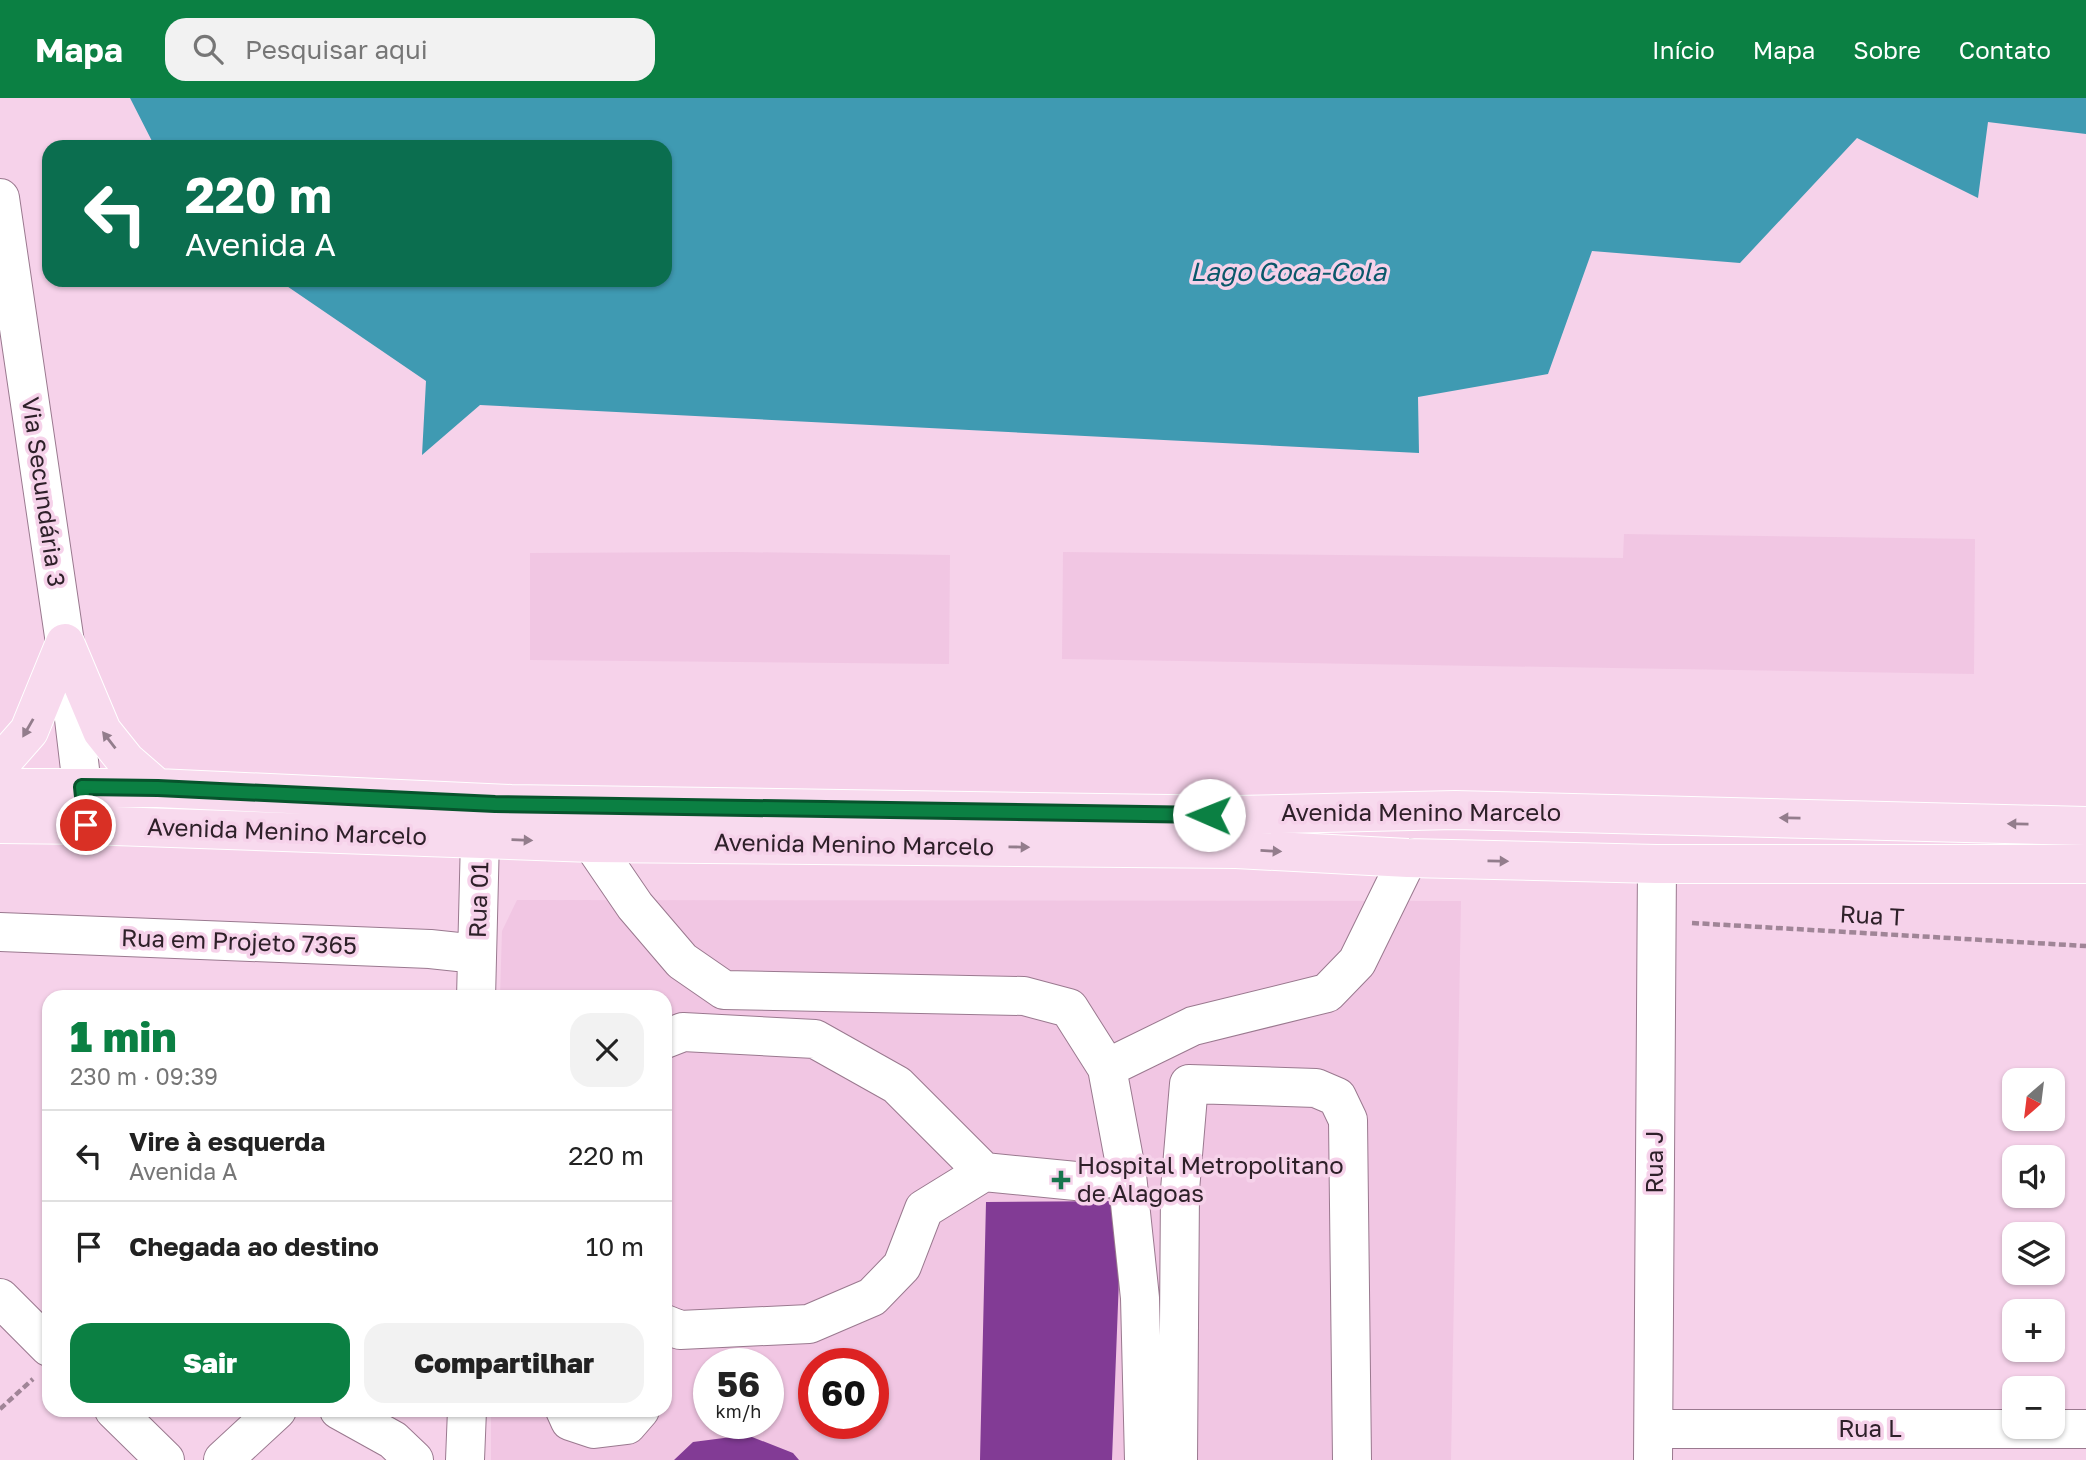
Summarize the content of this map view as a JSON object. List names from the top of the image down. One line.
{"streets":{"main road":["Avenida Menino Marcelo"],"street":["Via Secundária 3","Rua 01","Rua em Projeto 7365","Rua J","Rua L"],"path":["Rua T"]},"crossings":[["Via Secundária 3","Avenida Menino Marcelo"],["Avenida Menino Marcelo","Rua 01"],["Avenida Menino Marcelo","Rua J"],["Rua 01","Rua em Projeto 7365"],["Rua T","Rua J"],["Rua J","Rua L"]],"water":["Lago Coca-Cola"],"places":{"health":["Hospital Metropolitano de Alagoas"]},"north":"bottom left","page":{"header":"Mapa","search":"Pesquisar aqui","nav":["Início","Mapa","Sobre","Contato"],"turn":["220 m","Avenida A"],"heading":["1 min","230 m · 09:39"],"map_buttons":["+","−"],"list":[{"name":"Vire à esquerda","note":"Avenida A","value":"220 m"},{"name":"Chegada ao destino","value":"10 m"}],"buttons":["Sair","Compartilhar"],"speed":"56 km/h","limit":"60"}}
